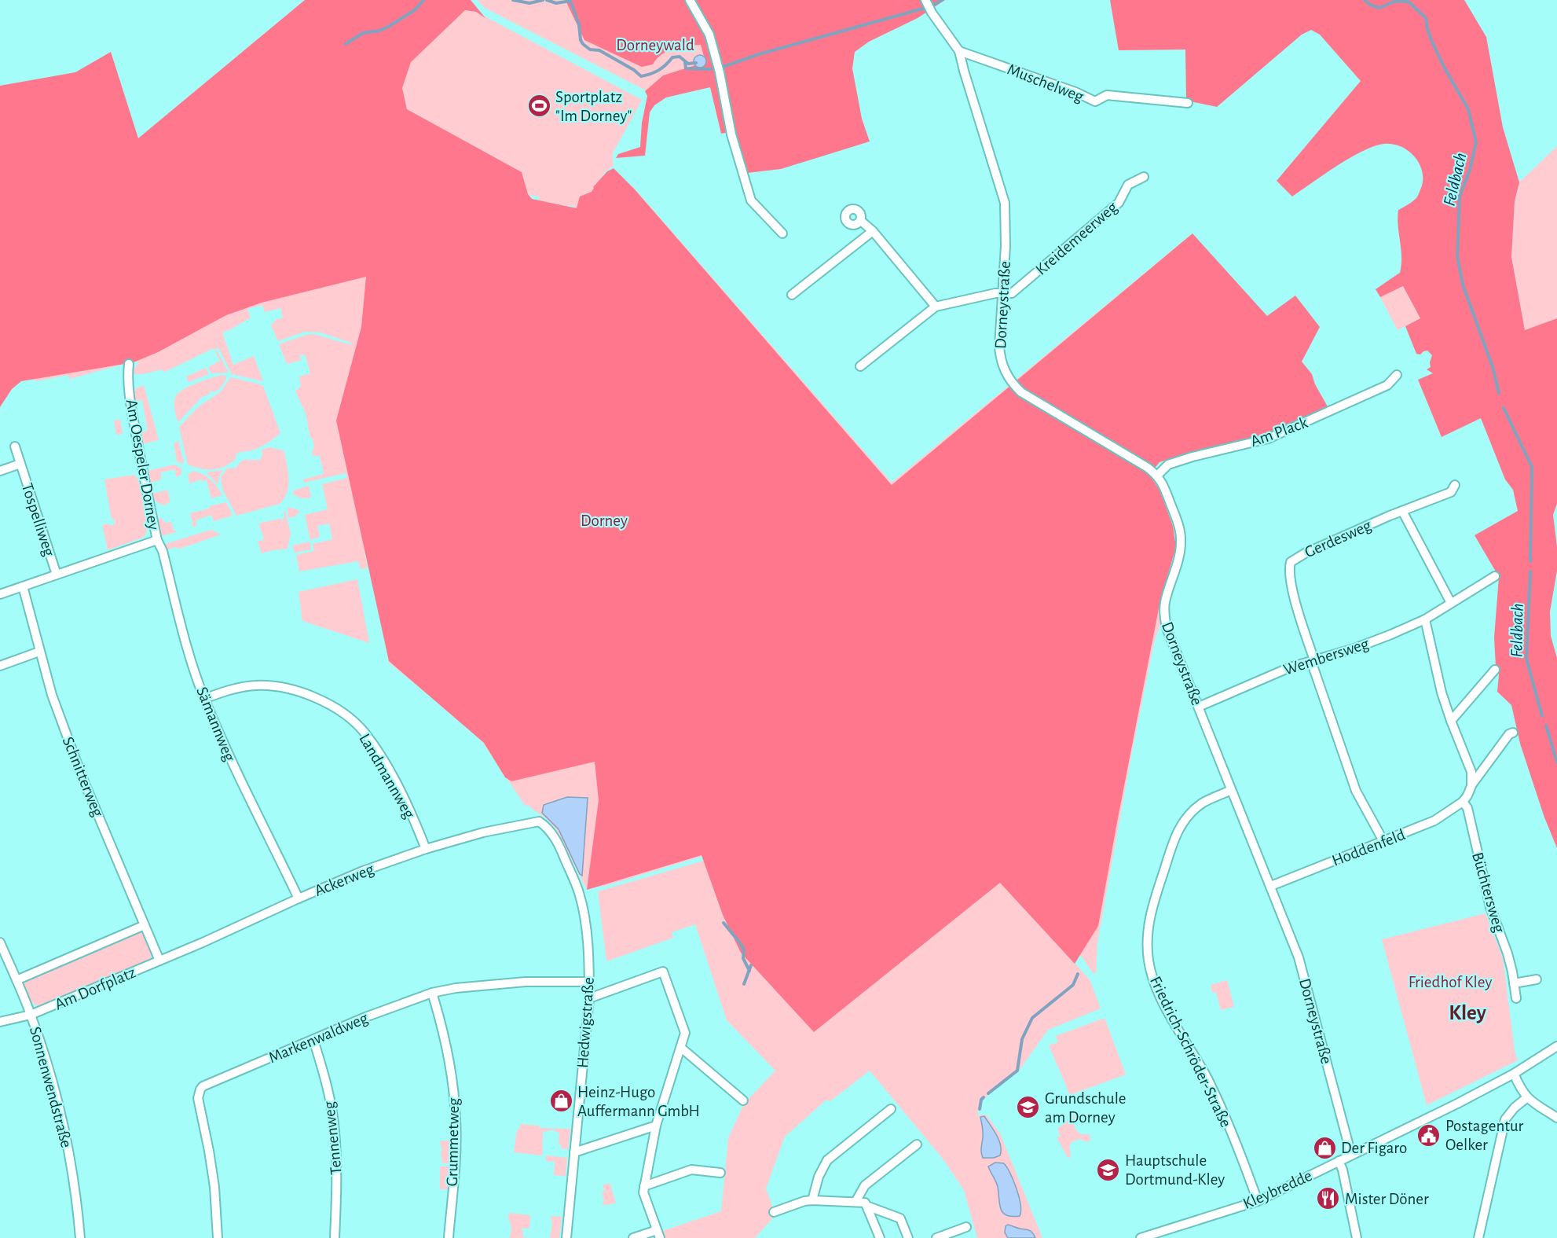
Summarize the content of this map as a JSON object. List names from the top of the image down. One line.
{"streets":{"street":["Muschelweg","Kreidemeerweg","Dorneystraße","Am Plack","Am Oespeler Dorney","Tospelliweg","Gerdesweg","Wembersweg","Sämannweg","Landmannweg","Schnitterweg","Hoddenfeld","Ackerweg","Büchtersweg","Am Dorfplatz","Hedwigstraße","Markenwaldweg","Friedrich-Schröder-Straße","Sonnenwendstraße","Tennenweg","Grummetweg","Kleybredde"]},"crossings":[["Muschelweg","Dorneystraße"],["Kreidemeerweg","Dorneystraße"],["Dorneystraße","Am Plack"],["Dorneystraße","Wembersweg"],["Dorneystraße","Hoddenfeld"],["Dorneystraße","Friedrich-Schröder-Straße"],["Dorneystraße","Kleybredde"],["Am Oespeler Dorney","Tospelliweg"],["Am Oespeler Dorney","Sämannweg"],["Am Oespeler Dorney","Schnitterweg"],["Gerdesweg","Wembersweg"],["Gerdesweg","Hoddenfeld"],["Sämannweg","Landmannweg"],["Sämannweg","Ackerweg"],["Landmannweg","Ackerweg"],["Schnitterweg","Ackerweg"],["Schnitterweg","Am Dorfplatz"],["Hoddenfeld","Büchtersweg"],["Ackerweg","Am Dorfplatz"],["Ackerweg","Hedwigstraße"],["Am Dorfplatz","Sonnenwendstraße"],["Hedwigstraße","Markenwaldweg"],["Markenwaldweg","Tennenweg"],["Markenwaldweg","Grummetweg"],["Friedrich-Schröder-Straße","Kleybredde"]],"districts":["Kley"],"water":["Feldbach"],"parks":["Dorneywald","Dorney","Friedhof Kley"],"places":{"sports":["Sportplatz \"Im Dorney\""],"shop":["Heinz-Hugo Auffermann GmbH","Der Figaro"],"school or university":["Grundschule am Dorney","Hauptschule Dortmund-Kley"],"public building":["Postagentur Oelker"],"restaurant":["Mister Döner"]}}
